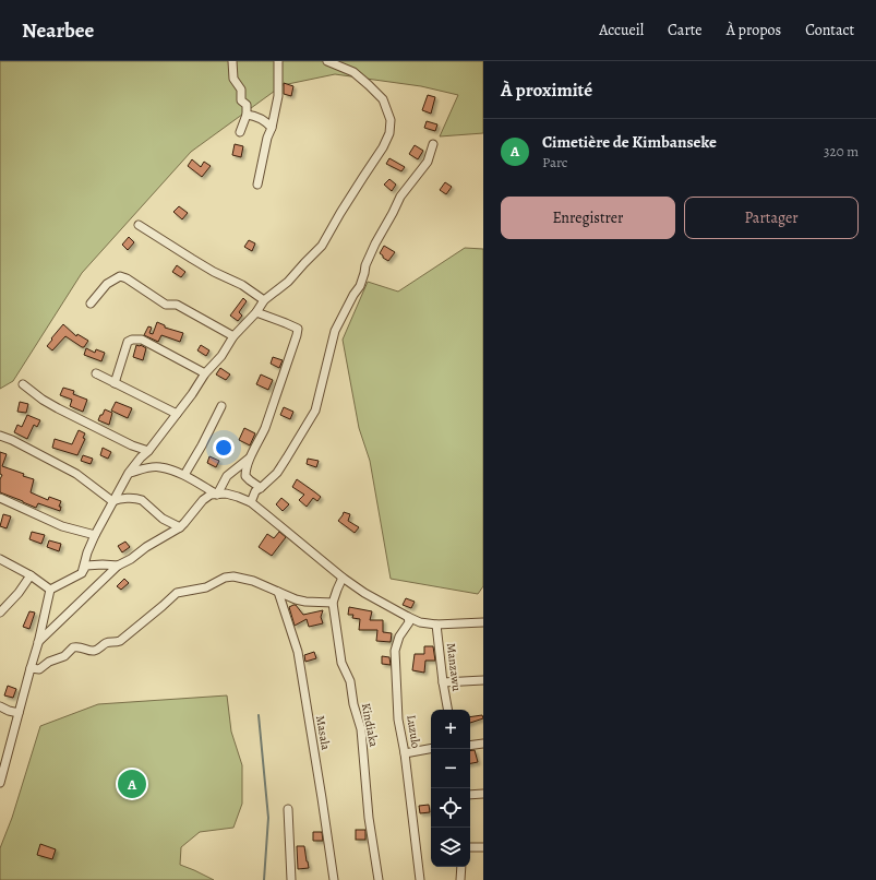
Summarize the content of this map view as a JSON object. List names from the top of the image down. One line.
{"streets":{"street":["Manzawu","Kindiaka","Luzulo","Masala"]},"page":{"header":"Nearbee","nav":["Accueil","Carte","À propos","Contact"],"heading":"À proximité","list":[{"mark":"A","name":"Cimetière de Kimbanseke","note":"Parc","value":"320 m"}],"buttons":["Enregistrer","Partager"],"map_buttons":["+","−"],"pins":"A"}}
